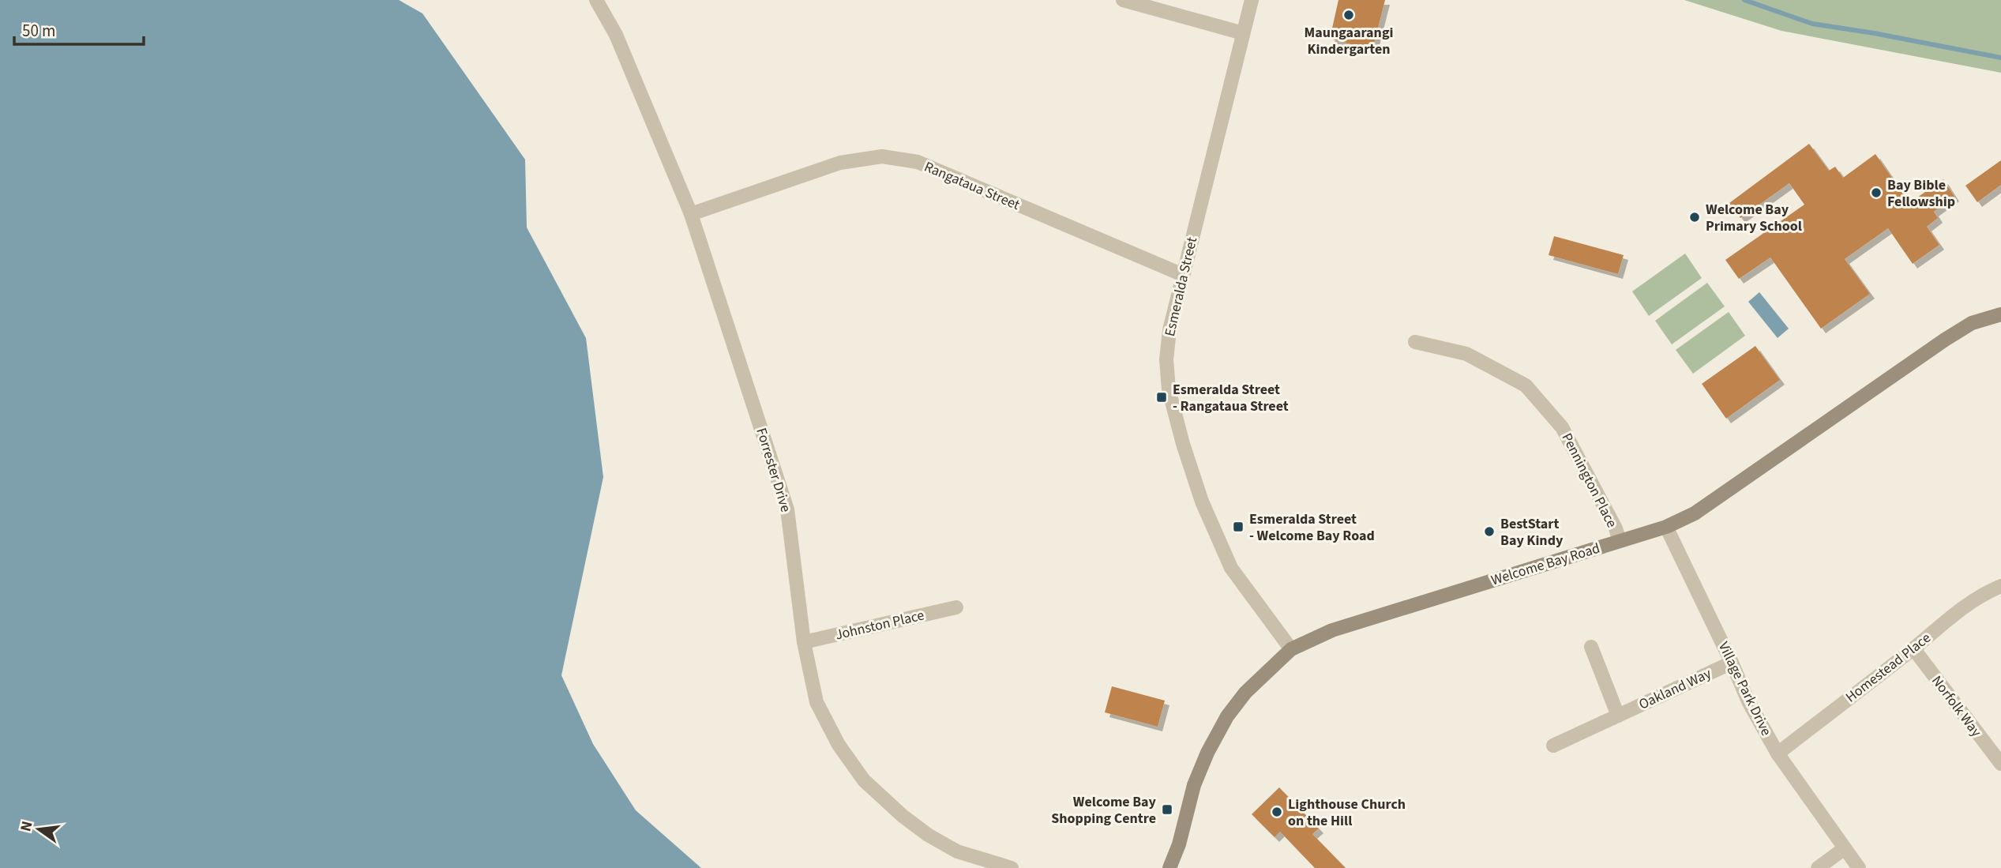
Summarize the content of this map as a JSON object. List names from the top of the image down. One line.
{"streets":{"main road":["Welcome Bay Road"],"street":["Rangataua Street","Esmeralda Street","Forrester Drive","Pennington Place","Johnston Place","Homestead Place","Oakland Way","Village Park Drive","Norfolk Way"]},"crossings":[["Rangataua Street","Esmeralda Street"],["Rangataua Street","Forrester Drive"],["Esmeralda Street","Welcome Bay Road"],["Forrester Drive","Johnston Place"],["Pennington Place","Welcome Bay Road"],["Welcome Bay Road","Village Park Drive"],["Homestead Place","Village Park Drive"],["Homestead Place","Norfolk Way"],["Oakland Way","Village Park Drive"]],"places":{"other":["Maungaarangi Kindergarten","Bay Bible Fellowship","Welcome Bay Primary School","BestStart Bay Kindy","Lighthouse Church on the Hill"],"transit":["Esmeralda Street - Rangataua Street","Esmeralda Street - Welcome Bay Road","Welcome Bay Shopping Centre"]},"scale_bar":"50 m","north":"left"}
